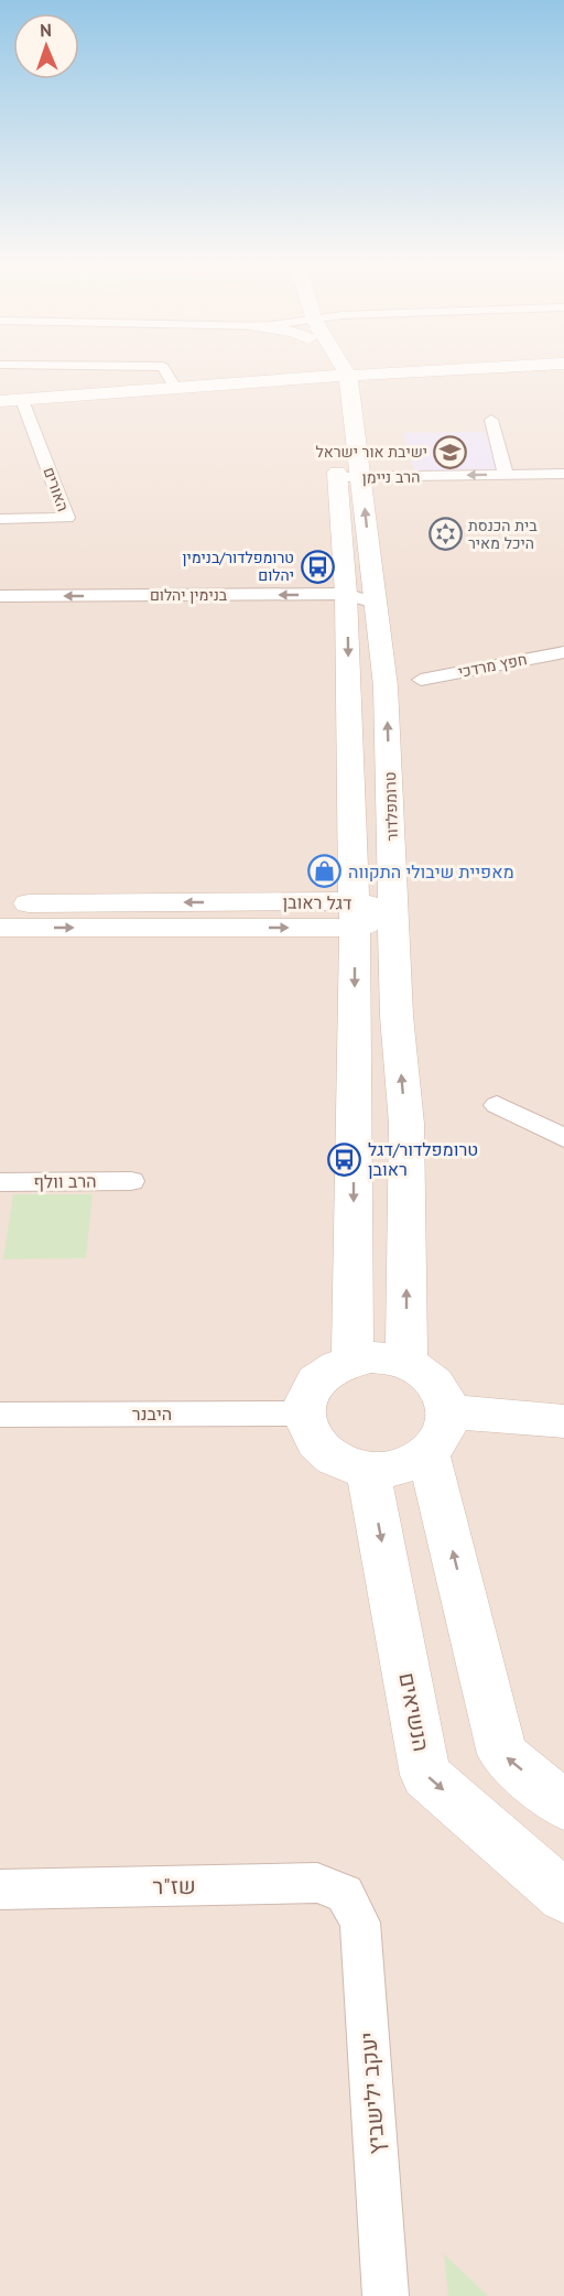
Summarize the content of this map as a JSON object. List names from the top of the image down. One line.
{"streets":{"main road":["טרומפלדור","דגל ראובן","הנשיאים"],"street":["הרב ניימן","האורים","בנימין יהלום","חפץ מרדכי","הרב וולף","היבנר","שז\"ר","יעקב ילישביץ"]},"crossings":[["הרב ניימן","טרומפלדור"],["בנימין יהלום","טרומפלדור"],["טרומפלדור","דגל ראובן"],["טרומפלדור","היבנר"],["טרומפלדור","הנשיאים"],["היבנר","הנשיאים"],["שז\"ר","יעקב ילישביץ"]],"one_way":["הרב ניימן","בנימין יהלום"],"places":{"school or university":["ישיבת אור ישראל"],"synagogue":["בית הכנסת היכל מאיר"],"bus stop":["טרומפלדור/בנימין יהלום","טרומפלדור/דגל ראובן"],"shop":["מאפיית שיבולי התקווה"]},"north":"top"}
